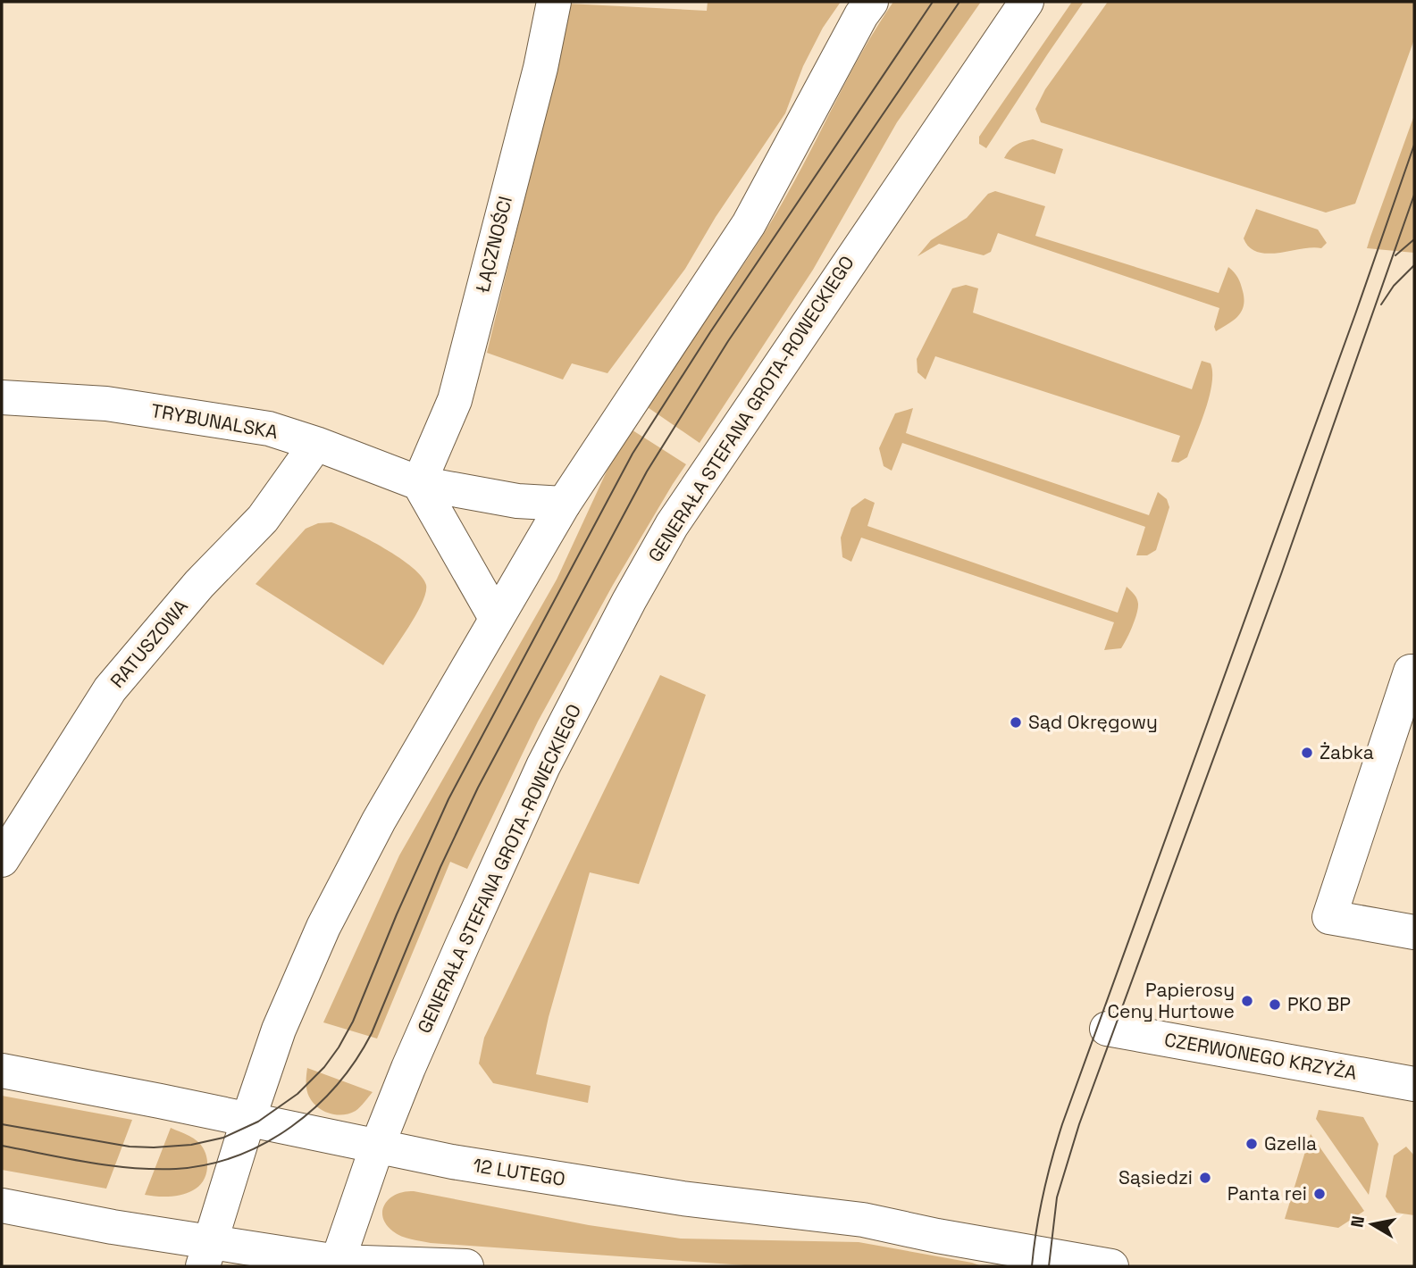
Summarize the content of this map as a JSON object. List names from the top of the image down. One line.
{"streets":{"street":["ŁĄCZNOŚCI","GENERAŁA STEFANA GROTA-ROWECKIEGO","TRYBUNALSKA","RATUSZOWA","CZERWONEGO KRZYŻA","12 LUTEGO"]},"crossings":[["ŁĄCZNOŚCI","TRYBUNALSKA"],["GENERAŁA STEFANA GROTA-ROWECKIEGO","12 LUTEGO"],["TRYBUNALSKA","RATUSZOWA"]],"places":["Sąd Okręgowy","Żabka","Papierosy Ceny Hurtowe","PKO BP","Gzella","Sąsiedzi","Panta rei"],"north":"left"}
